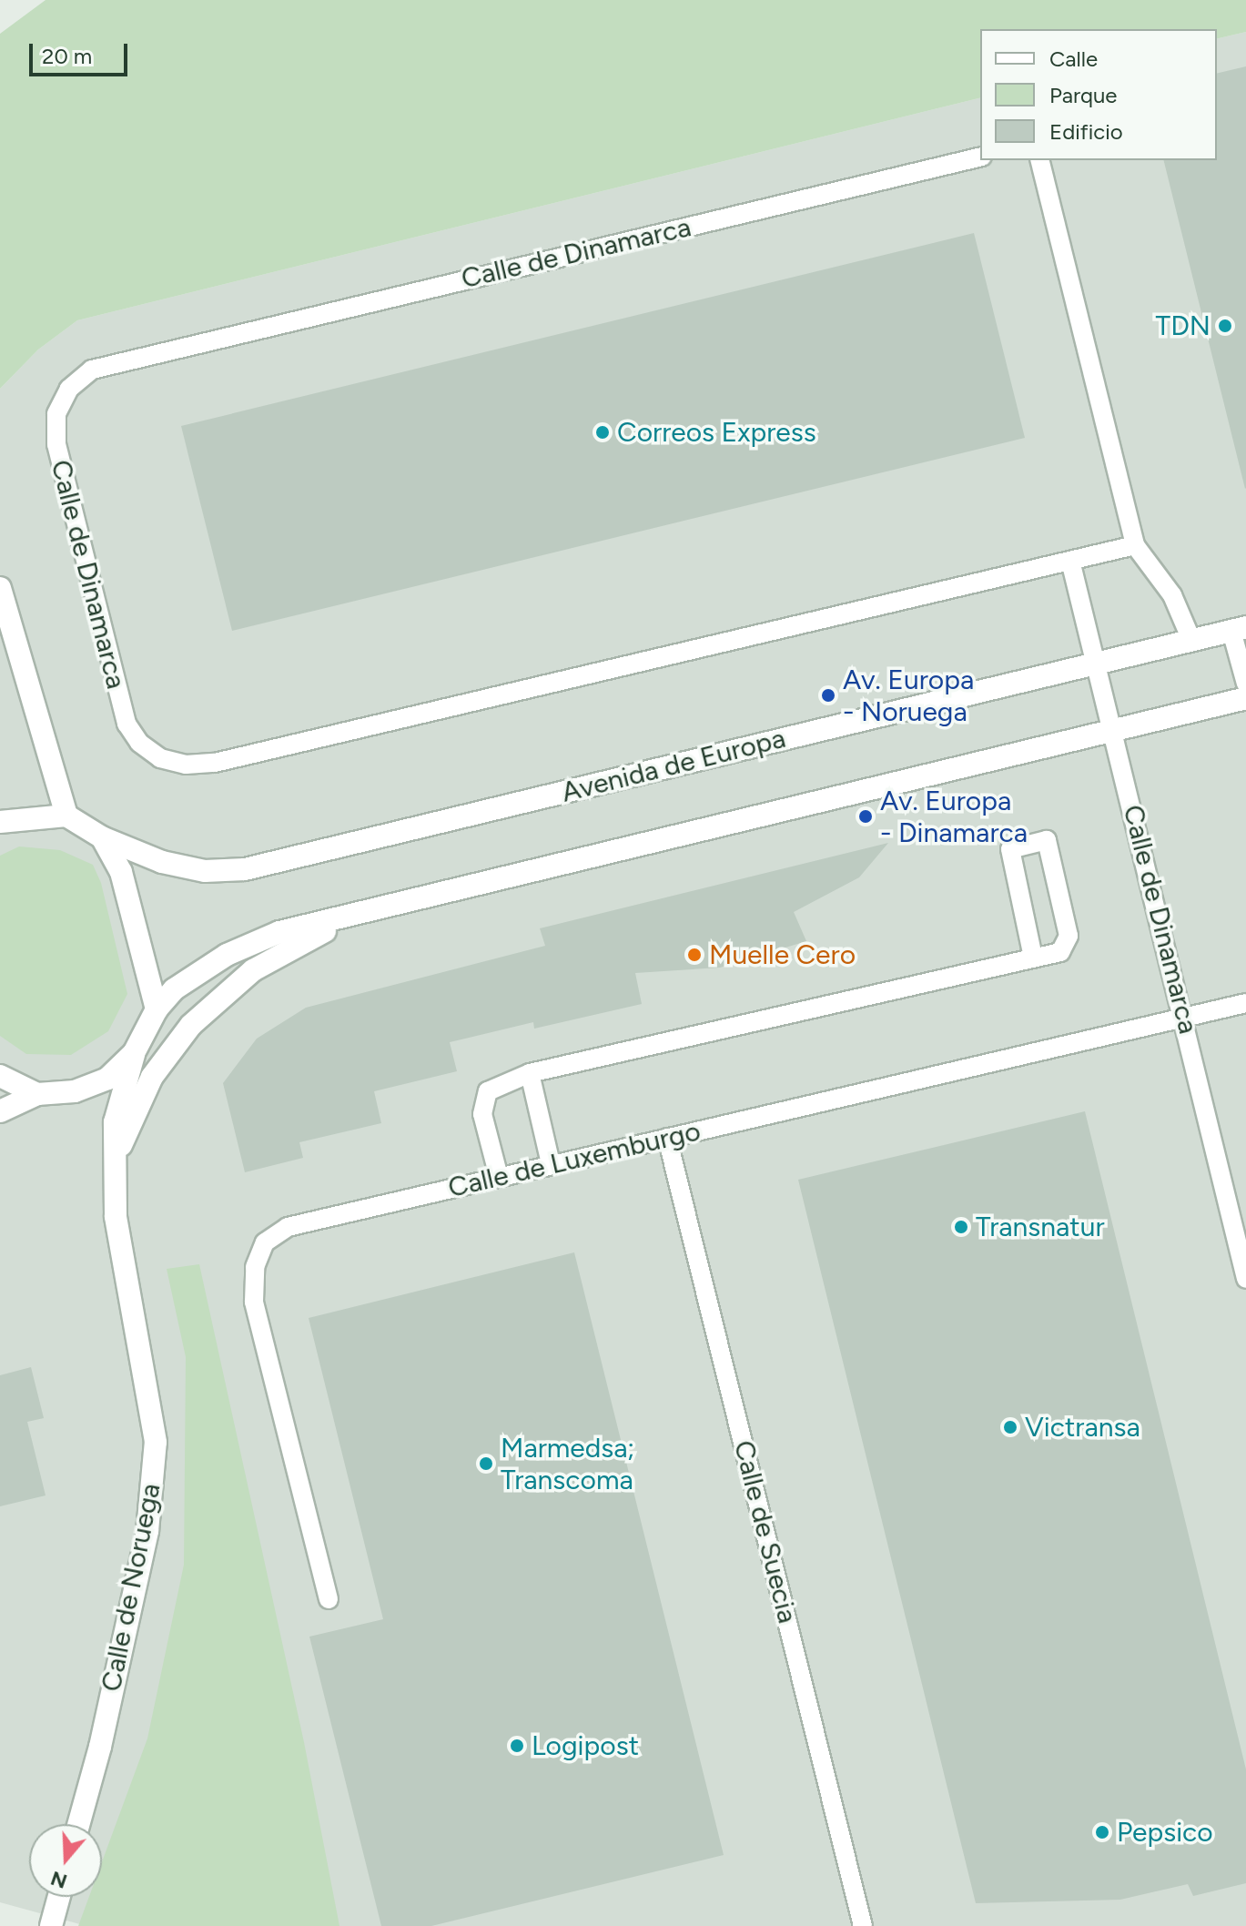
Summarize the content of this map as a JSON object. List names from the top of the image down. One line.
{"streets":{"street":["Avenida de Europa","Calle de Noruega"],"lane":["Calle de Dinamarca","Calle de Luxemburgo","Calle de Suecia"]},"crossings":[["Calle de Dinamarca","Avenida de Europa"],["Calle de Dinamarca","Calle de Luxemburgo"],["Calle de Luxemburgo","Calle de Suecia"]],"places":["TDN","Correos Express","Av. Europa - Noruega","Av. Europa - Dinamarca","Muelle Cero","Transnatur","Victransa","Marmedsa; Transcoma","Logipost","Pepsico"],"legend":["Calle","Parque","Edificio"],"scale_bar":"20 m","north":"bottom"}
